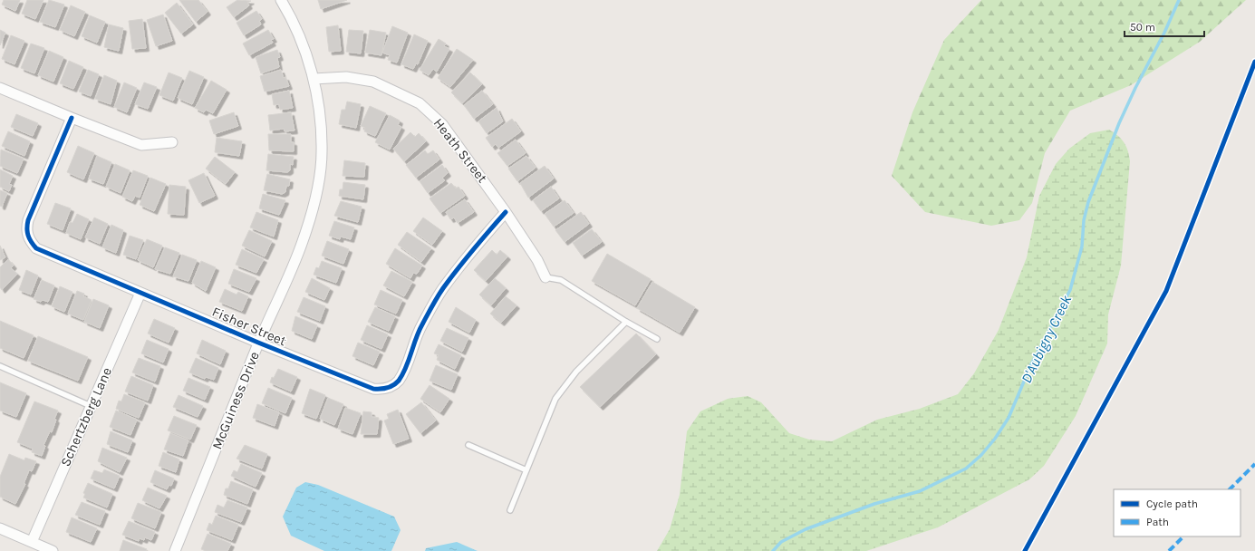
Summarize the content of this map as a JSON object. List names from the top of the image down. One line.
{"streets":{"street":["Heath Street","Fisher Street","McGuiness Drive","Schertzberg Lane"]},"crossings":[["Heath Street","Fisher Street"],["Heath Street","McGuiness Drive"],["Fisher Street","McGuiness Drive"],["Fisher Street","Schertzberg Lane"]],"water":["D'Aubigny Creek"],"legend":["Cycle path","Path"],"scale_bar":"50 m"}
